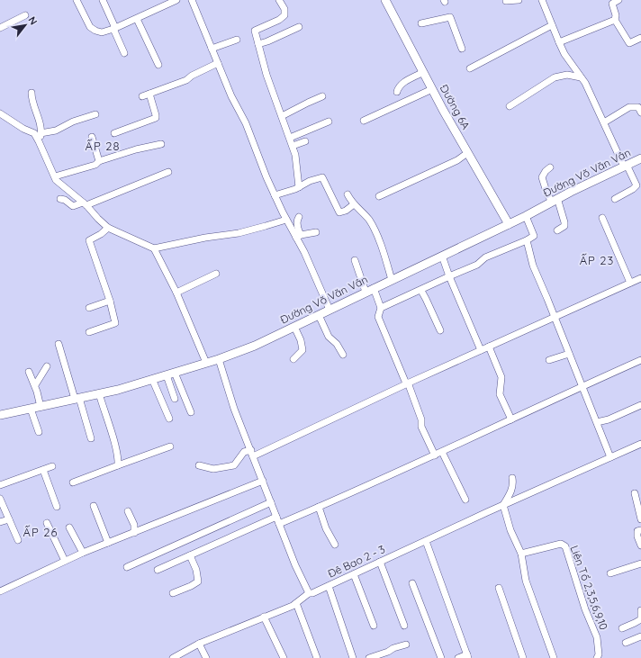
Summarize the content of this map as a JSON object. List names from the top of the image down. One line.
{"streets":{"street":["Đường 6A","Đường Võ Văn Vân","Đê Bao 2 - 3","Liên Tổ 2,3,5,6,9,10"]},"crossings":[["Đường 6A","Đường Võ Văn Vân"]],"districts":["ẤP 28","ẤP 23","ẤP 26"],"north":"top right"}
